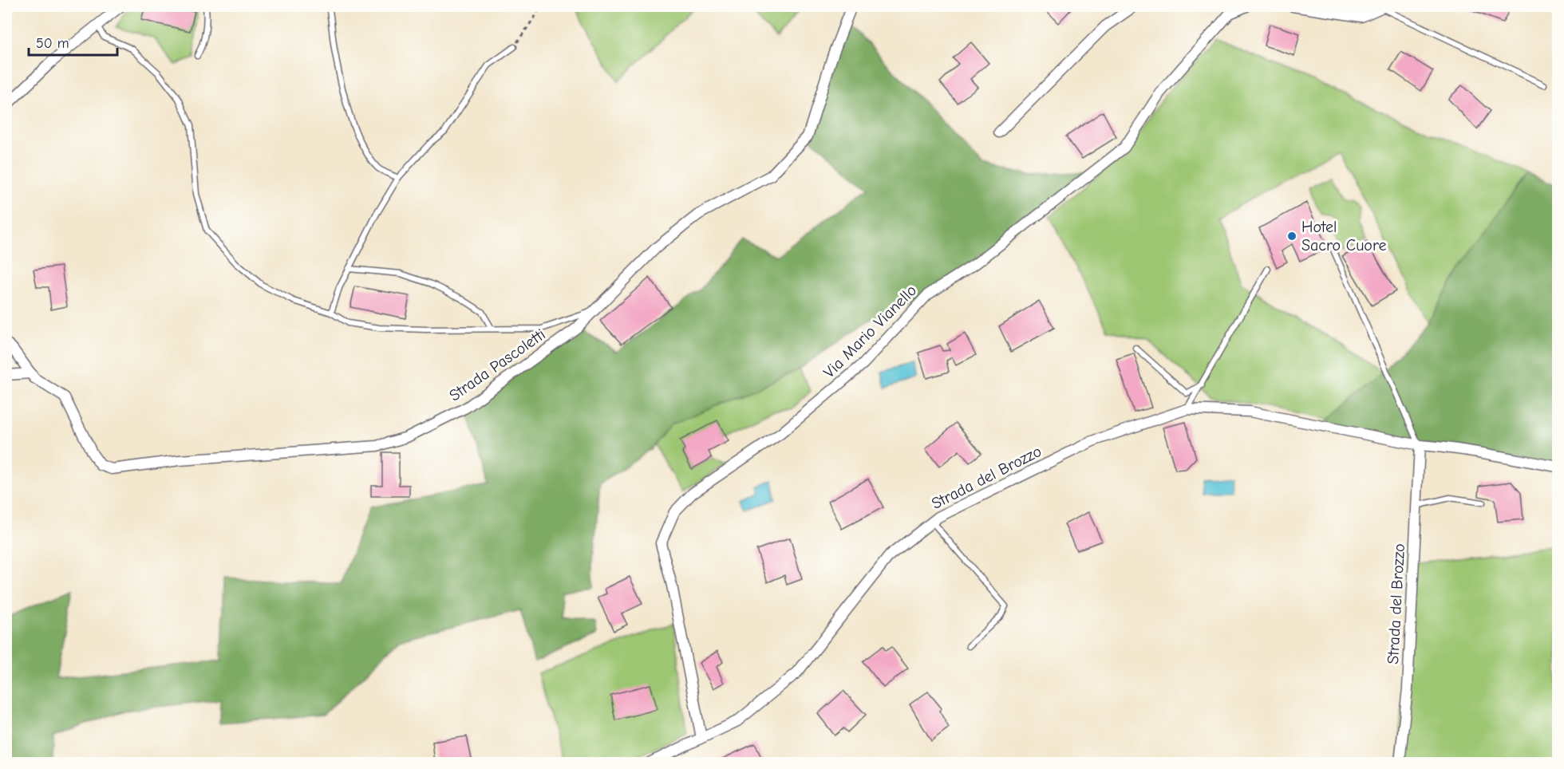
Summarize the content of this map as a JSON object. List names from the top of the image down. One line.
{"streets":{"street":["Via Mario Vianello","Strada Pascoletti","Strada del Brozzo"]},"crossings":[["Via Mario Vianello","Strada del Brozzo"]],"places":["Hotel Sacro Cuore"],"scale_bar":"50 m"}
